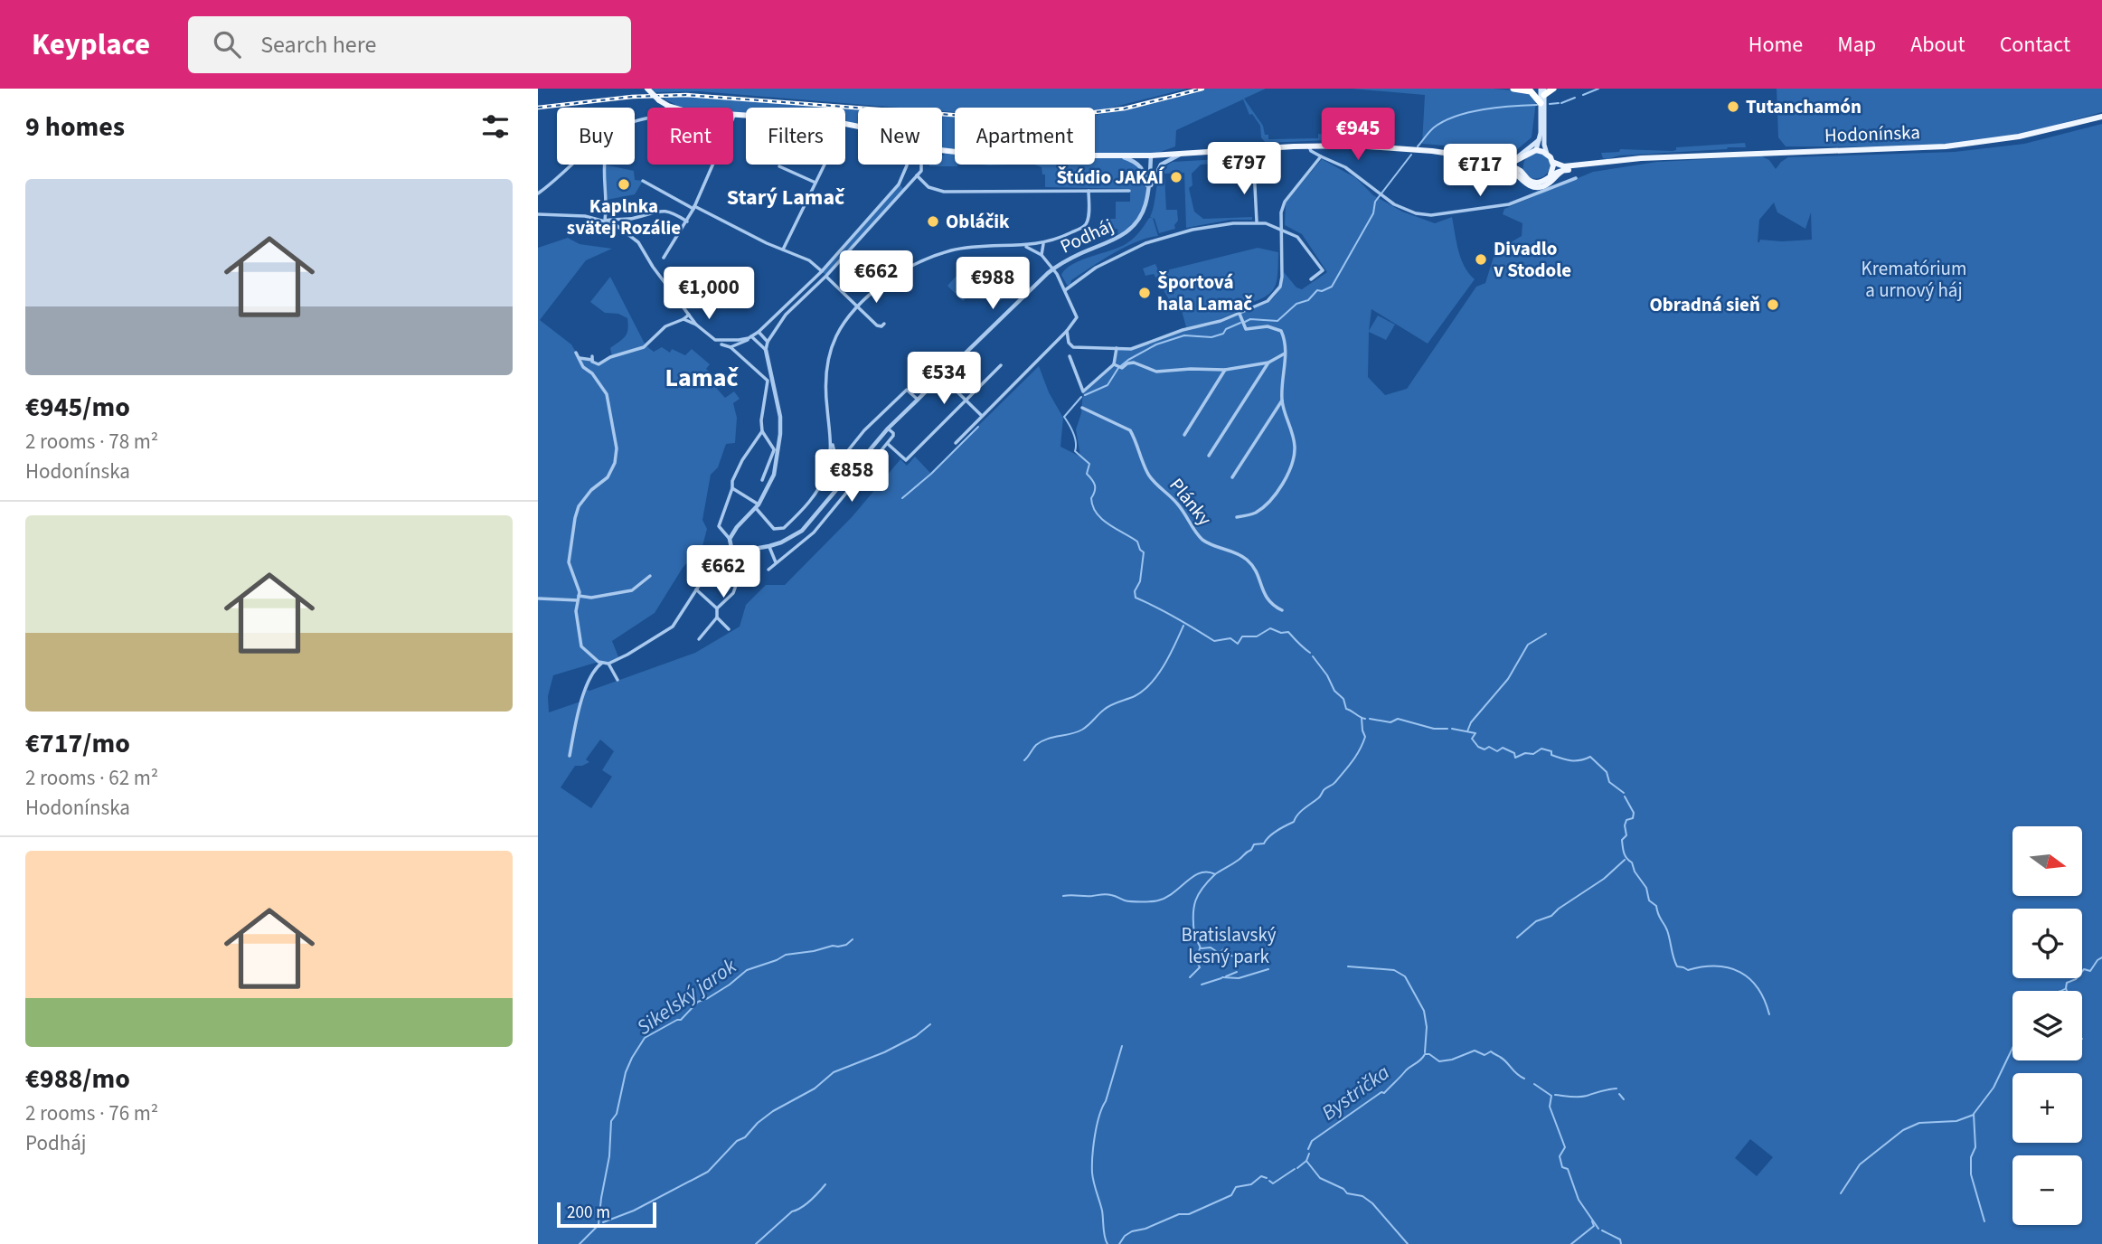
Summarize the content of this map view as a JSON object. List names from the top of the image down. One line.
{"streets":{"main road":["Hodonínska"],"street":["Podháj","Plánky"]},"crossings":[["Hodonínska","Podháj"]],"districts":["Starý Lamač","Lamač"],"water":["Sikelský jarok","Bystrička"],"parks":["Krematórium a urnový háj","Bratislavský lesný park"],"places":["Tutanchamón","Štúdio JAKAÍ","Kaplnka svätej Rozálie","Obláčik","Divadlo v Stodole","Športová hala Lamač","Obradná sieň"],"scale_bar":"200 m","north":"right","page":{"header":"Keyplace","search":"Search here","nav":["Home","Map","About","Contact"],"heading":"9 homes","price":["€945","€797","€717","€662","€988","€1,000","€534","€858","€662"],"chip":["Buy","Rent","Filters","New","Apartment"],"list":[{"name":"€945/mo","note":"2 rooms · 78 m² · Hodonínska"},{"name":"€717/mo","note":"2 rooms · 62 m² · Hodonínska"},{"name":"€988/mo","note":"2 rooms · 76 m² · Podháj"}],"map_buttons":["+","−"],"scale":"200 m"}}
